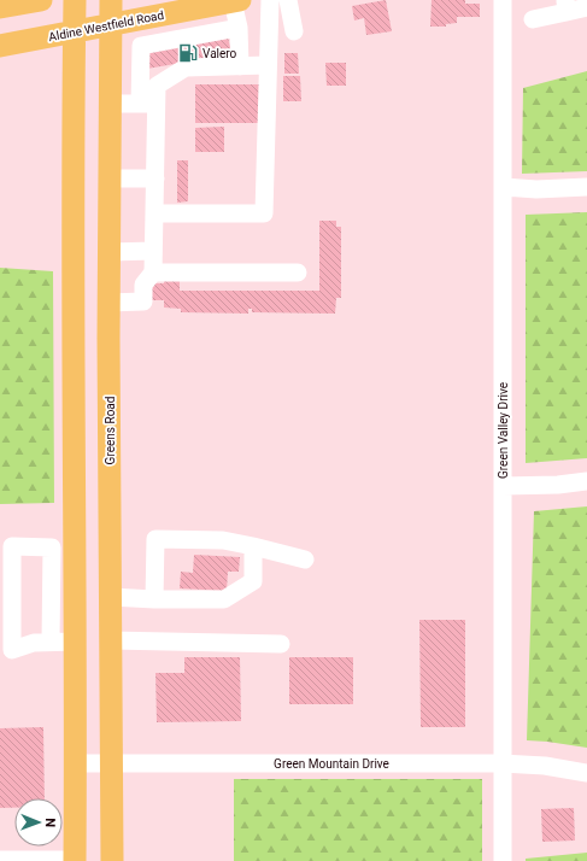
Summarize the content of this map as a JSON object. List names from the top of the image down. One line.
{"streets":{"main road":["Aldine Westfield Road","Greens Road"],"street":["Green Valley Drive","Green Mountain Drive"]},"crossings":[["Aldine Westfield Road","Greens Road"],["Greens Road","Green Mountain Drive"],["Green Valley Drive","Green Mountain Drive"]],"places":{"fuel station":["Valero"]},"north":"right"}
